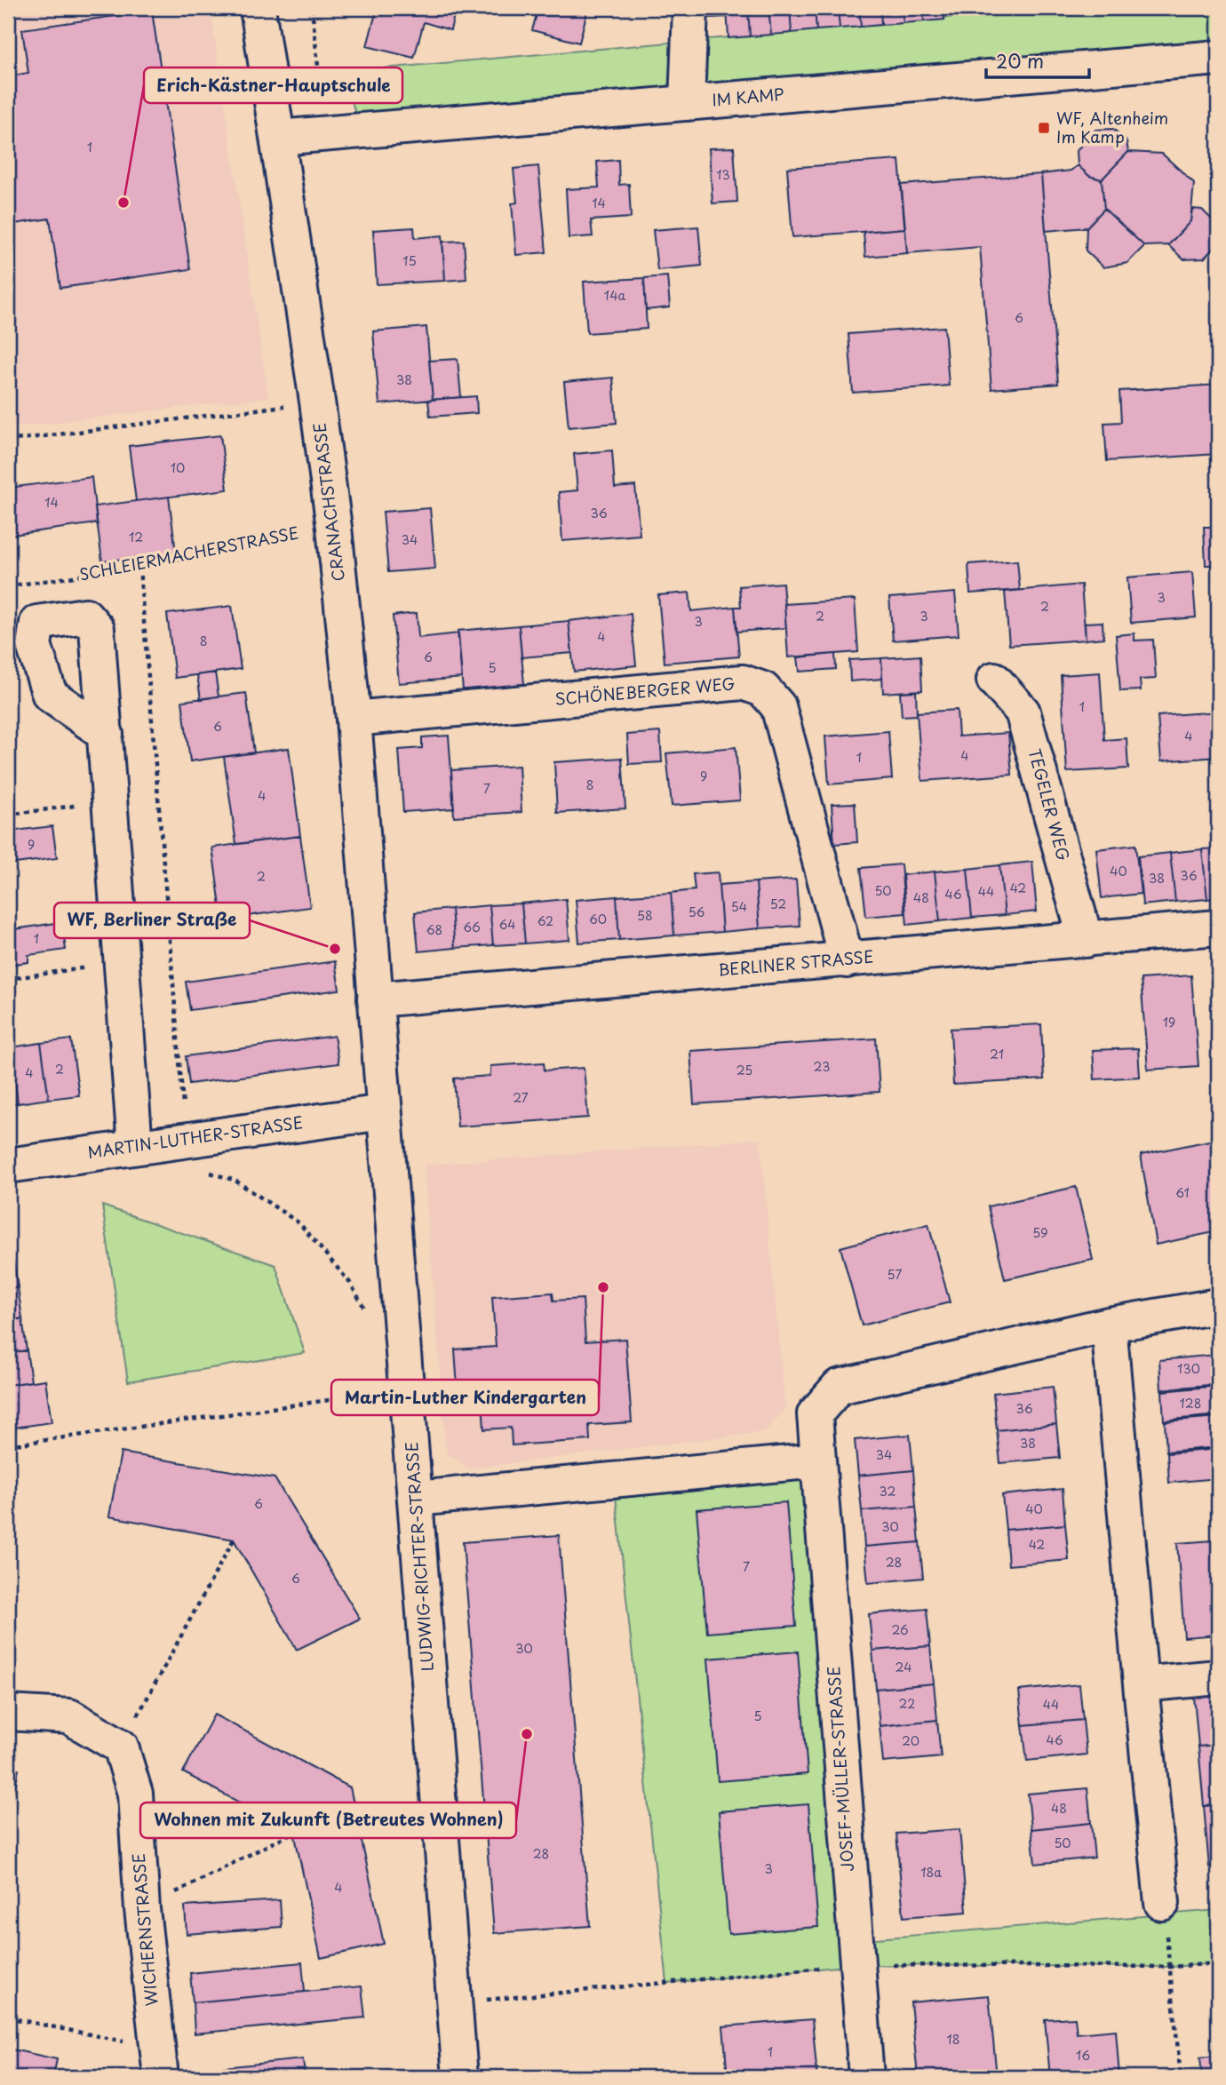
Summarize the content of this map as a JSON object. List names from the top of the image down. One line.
{"streets":{"street":["IM KAMP","CRANACHSTRASSE","SCHÖNEBERGER WEG","TEGELER WEG","BERLINER STRASSE","MARTIN-LUTHER-STRASSE","LUDWIG-RICHTER-STRASSE","JOSEF-MÜLLER-STRASSE","WICHERNSTRASSE"],"path":["SCHLEIERMACHERSTRASSE"]},"crossings":[["IM KAMP","CRANACHSTRASSE"],["CRANACHSTRASSE","SCHLEIERMACHERSTRASSE"],["CRANACHSTRASSE","SCHÖNEBERGER WEG"],["CRANACHSTRASSE","BERLINER STRASSE"],["CRANACHSTRASSE","LUDWIG-RICHTER-STRASSE"],["SCHÖNEBERGER WEG","BERLINER STRASSE"],["TEGELER WEG","BERLINER STRASSE"],["BERLINER STRASSE","LUDWIG-RICHTER-STRASSE"],["MARTIN-LUTHER-STRASSE","LUDWIG-RICHTER-STRASSE"]],"places":{"transit":["WF, Altenheim Im Kamp"],"other":["Erich-Kästner-Hauptschule","WF, Berliner Straße","Martin-Luther Kindergarten","Wohnen mit Zukunft (Betreutes Wohnen)"]},"house_numbers":["1","13","14","15","14a","6","38","10","14","36","12","34","3","2","2","3","3","4","8","6","5","1","6","4","4","1","9","8","7","4","9","40","36","2","38","42","50","44","46","48","52","54","56","58","60","62","64","66","68","1","19","21","23","2","25","4","27","61","59","57","130","128","36","38","34","32","6","40","30","42","28","7","6","26","30","24","22","44","5","46","20","48","50","28","3","18a","4","18","1","16"],"scale_bar":"20 m"}
